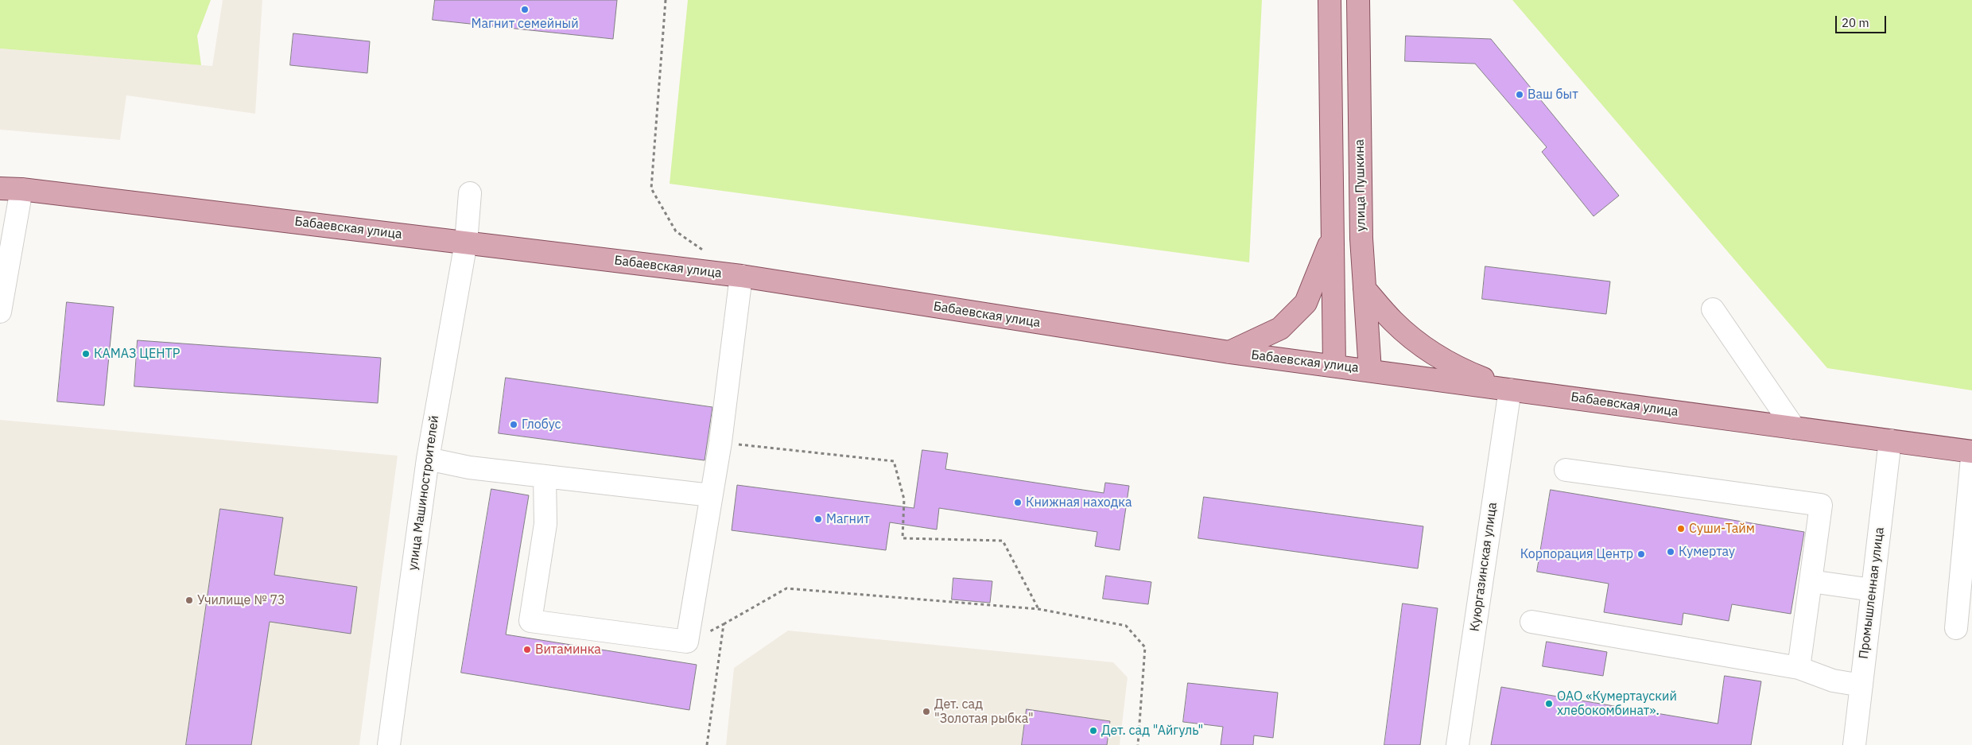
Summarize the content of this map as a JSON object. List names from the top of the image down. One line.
{"streets":{"main road":["улица Пушкина","Бабаевская улица"],"street":["улица Машиностроителей","Куюргазинская улица","Промышленная улица"]},"crossings":[["улица Пушкина","Бабаевская улица"],["Бабаевская улица","улица Машиностроителей"],["Бабаевская улица","Куюргазинская улица"],["Бабаевская улица","Промышленная улица"]],"places":["Магнит семейный","Ваш быт","КАМАЗ ЦЕНТР","Глобус","Книжная находка","Магнит","Суши-Тайм","Кумертау","Корпорация Центр","Училище № 73","Витаминка","ОАО «Кумертауский хлебокомбинат».","Дет. сад \"Золотая рыбка\"","Дет. сад \"Айгуль\""],"scale_bar":"20 m"}
